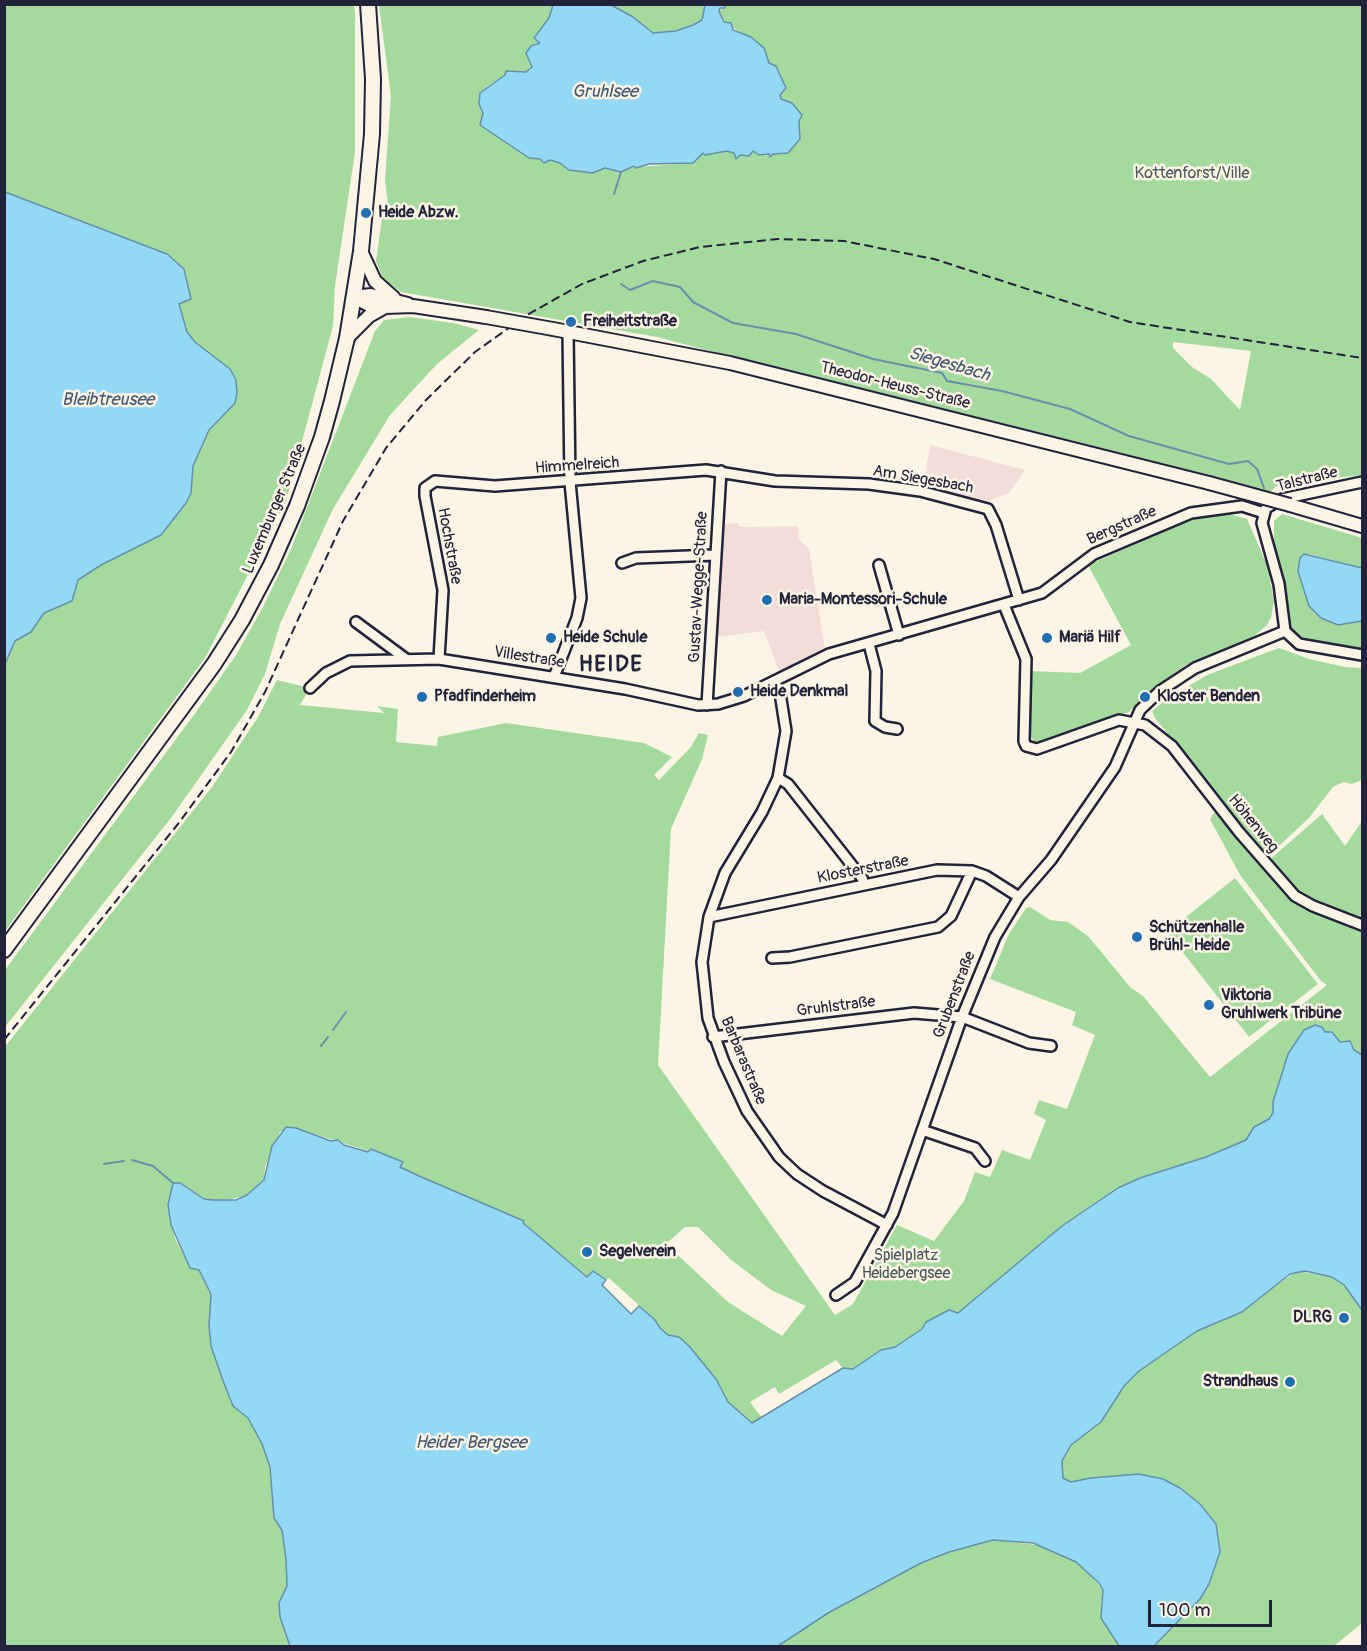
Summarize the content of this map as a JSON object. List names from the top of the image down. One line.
{"streets":{"main road":["Theodor-Heuss-Straße","Luxemburger Straße"],"street":["Himmelreich","Am Siegesbach","Talstraße","Bergstraße","Hochstraße","Gustav-Wegge-Straße","Villestraße","Höhenweg","Klosterstraße","Grubenstraße","Gruhlstraße","Barbarastraße"]},"crossings":[["Theodor-Heuss-Straße","Luxemburger Straße"],["Himmelreich","Am Siegesbach"],["Himmelreich","Hochstraße"],["Himmelreich","Gustav-Wegge-Straße"],["Am Siegesbach","Bergstraße"],["Am Siegesbach","Gustav-Wegge-Straße"],["Talstraße","Bergstraße"],["Bergstraße","Gustav-Wegge-Straße"],["Bergstraße","Villestraße"],["Bergstraße","Barbarastraße"],["Hochstraße","Villestraße"],["Gustav-Wegge-Straße","Villestraße"],["Höhenweg","Grubenstraße"],["Klosterstraße","Grubenstraße"],["Klosterstraße","Barbarastraße"],["Grubenstraße","Gruhlstraße"],["Grubenstraße","Barbarastraße"],["Gruhlstraße","Barbarastraße"]],"districts":["HEIDE"],"water":["Gruhlsee","Siegesbach","Bleibtreusee","Heider Bergsee"],"parks":["Kottenforst/Ville","Spielplatz Heidebergsee"],"places":["Heide Abzw.","Freiheitstraße","Maria-Montessori-Schule","Heide Schule","Mariä Hilf","Heide Denkmal","Pfadfinderheim","Kloster Benden","Schützenhalle Brühl- Heide","Viktoria Gruhlwerk Tribüne","Segelverein","DLRG","Strandhaus"],"scale_bar":"100 m"}
